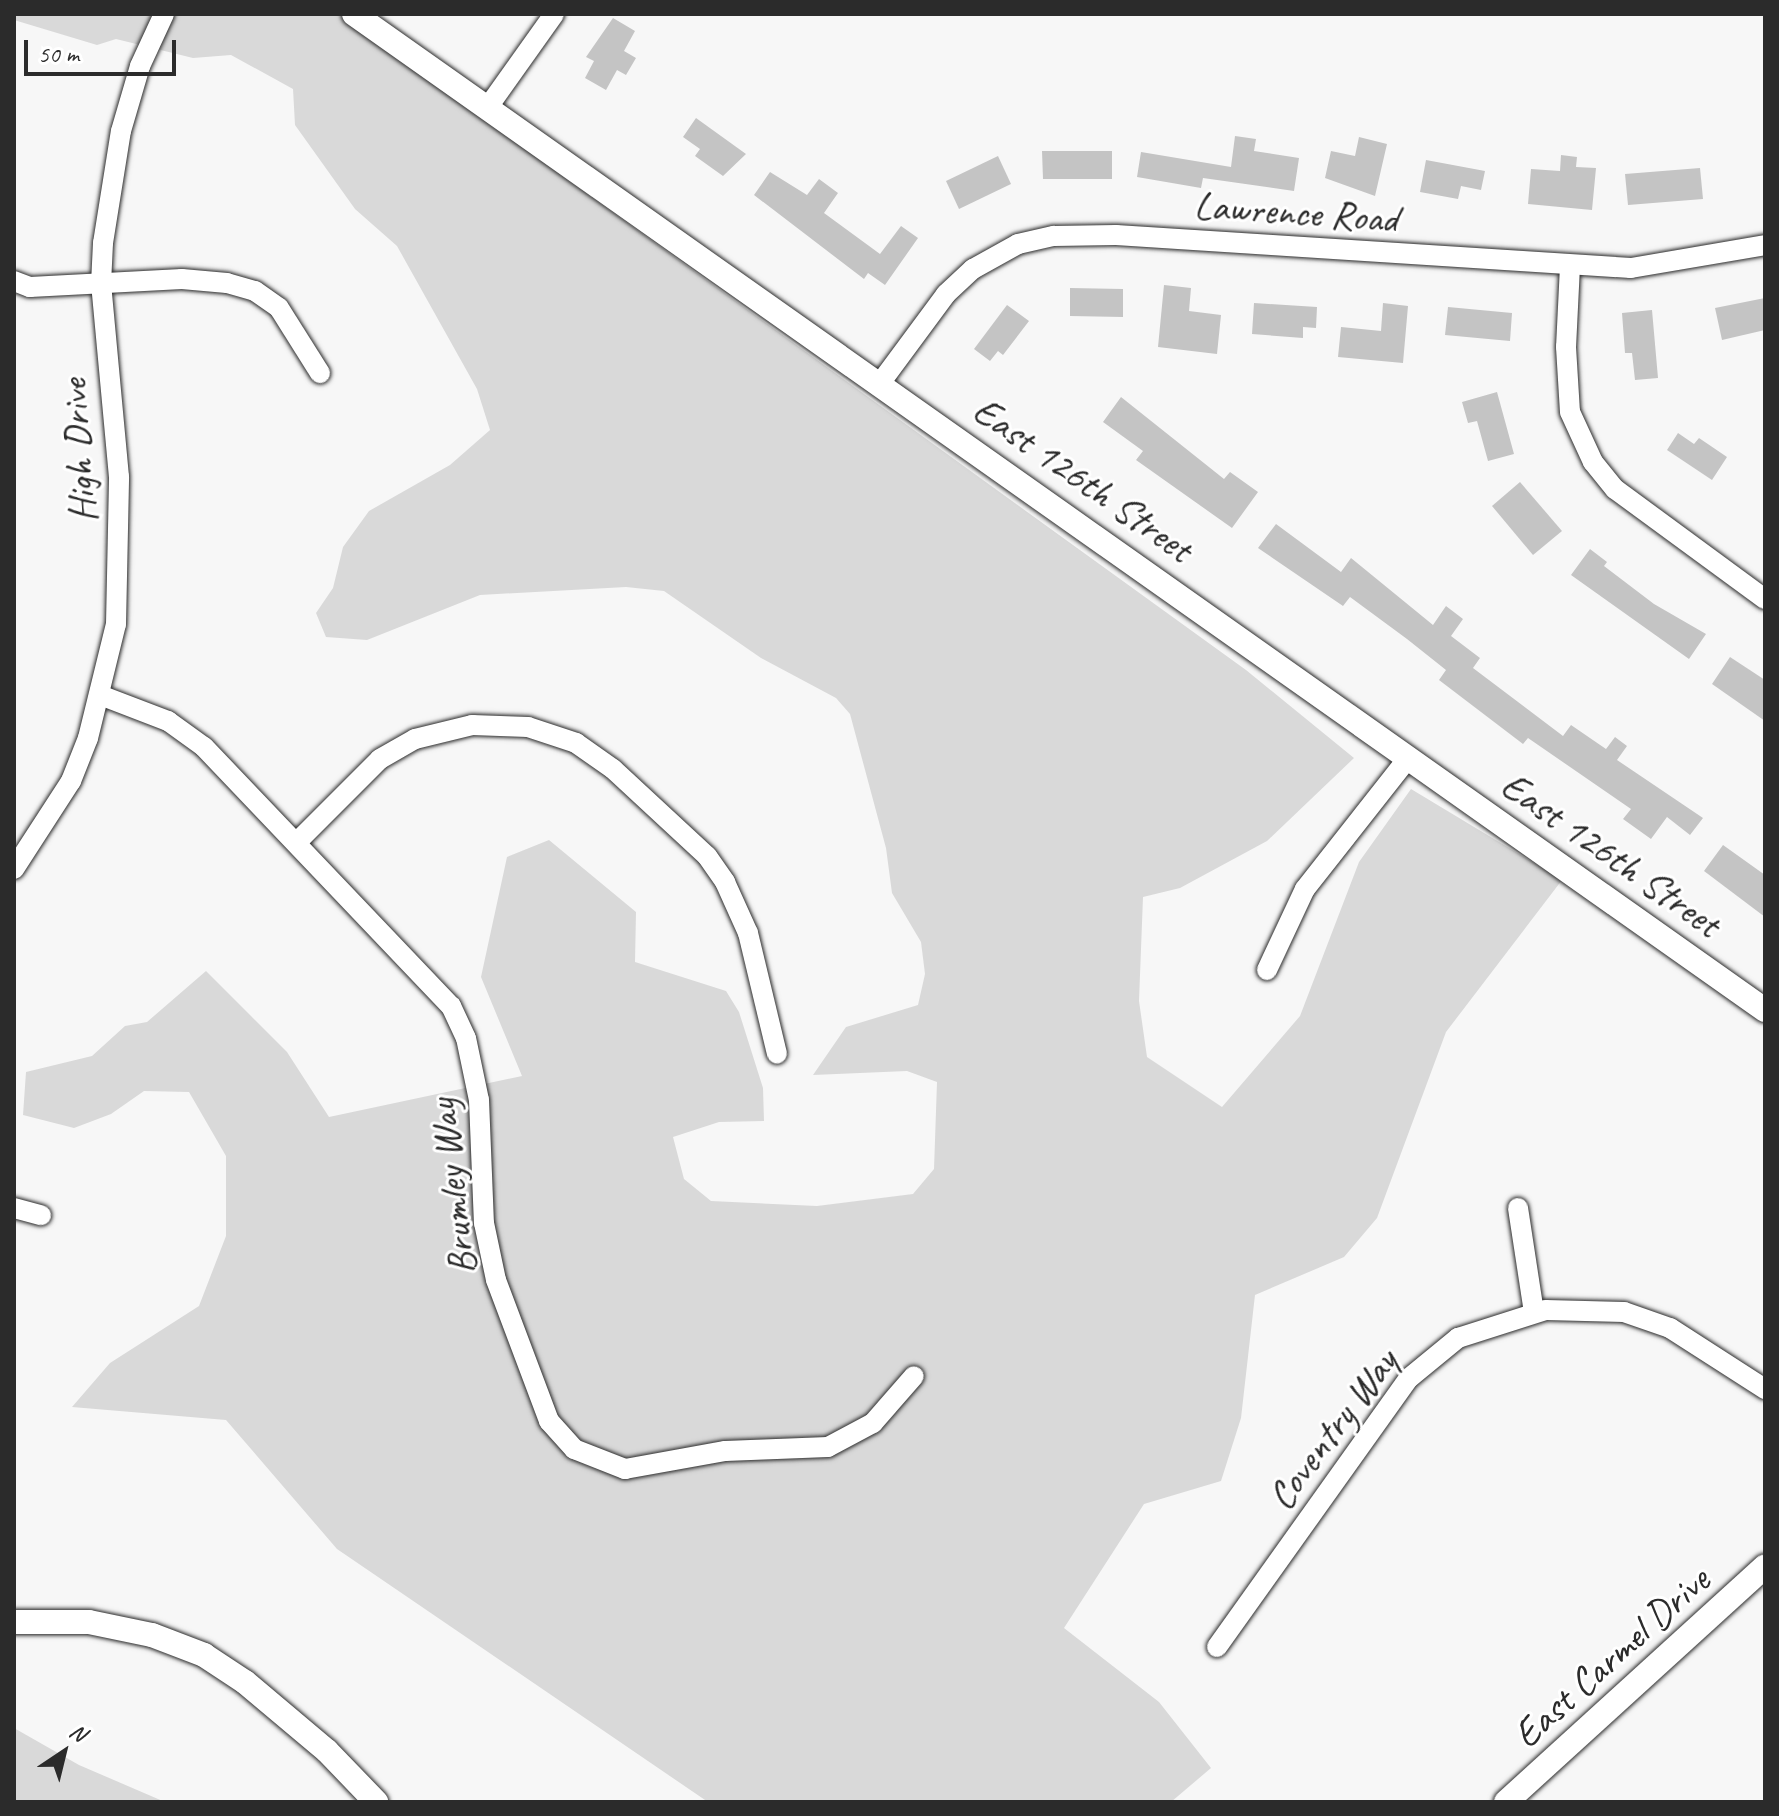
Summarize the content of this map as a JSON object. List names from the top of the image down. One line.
{"streets":{"street":["Lawrence Road","High Drive","East 126th Street","Brumley Way","Coventry Way","East Carmel Drive"]},"crossings":[["Lawrence Road","East 126th Street"],["High Drive","Brumley Way"]],"scale_bar":"50 m","north":"top right"}
